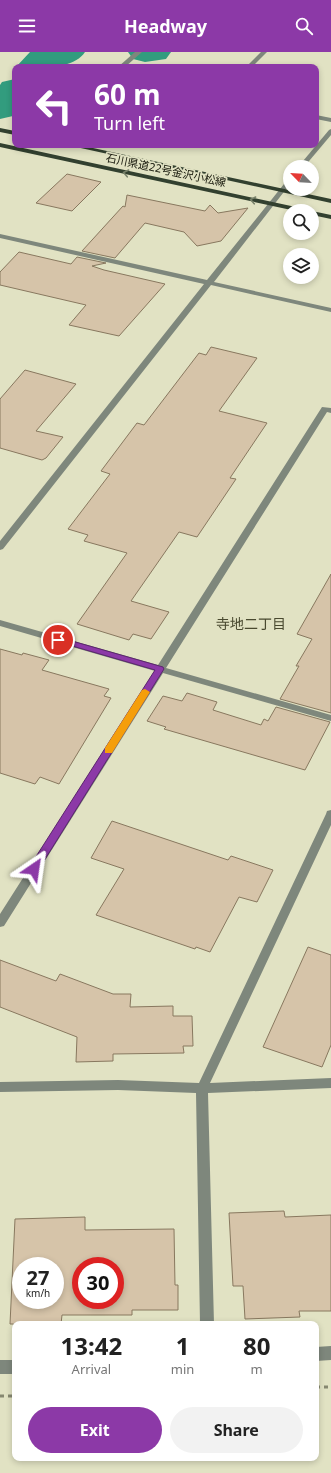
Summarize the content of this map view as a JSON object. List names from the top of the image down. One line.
{"streets":{"main road":["石川県道22号金沢小松線"]},"districts":["寺地二丁目"],"north":"top left","page":{"header":"Headway","turn":["60 m","Turn left"],"speed":"27 km/h","limit":"30","eta":["13:42","Arrival","1","min","80","m"],"buttons":["Exit","Share"]}}
